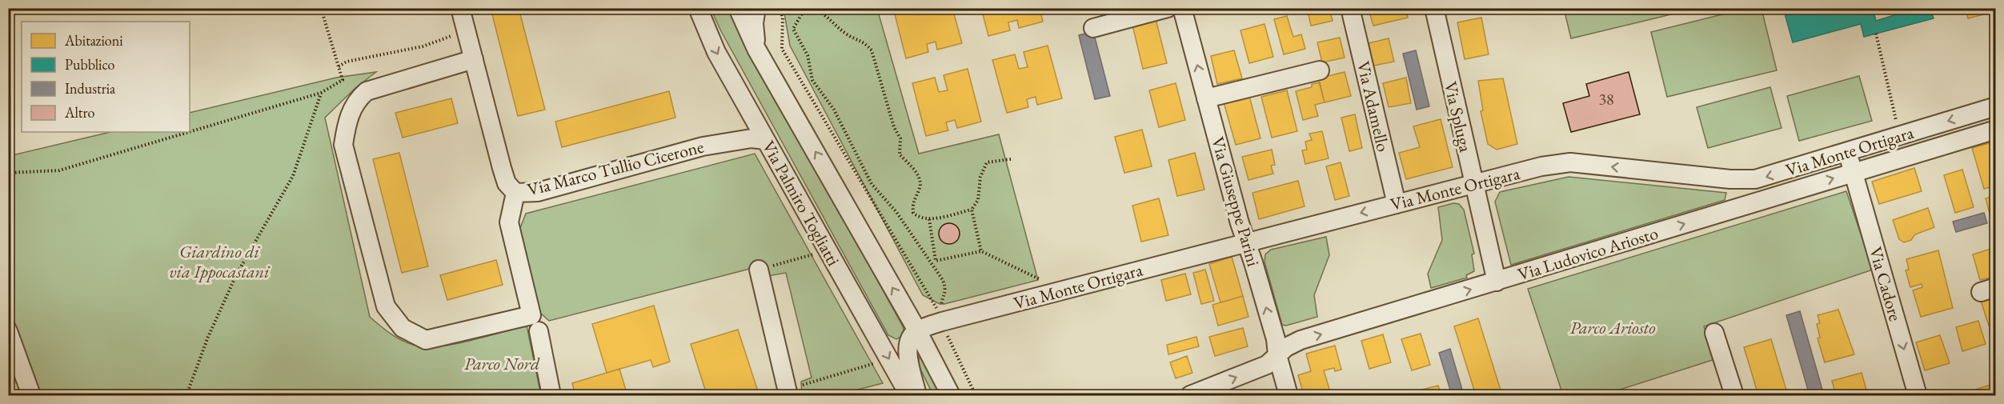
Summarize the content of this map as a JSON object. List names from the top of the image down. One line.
{"streets":{"street":["Via Adamello","Via Spluga","Via Monte Ortigara","Via Marco Tullio Cicerone","Via Giuseppe Parini","Via Palmiro Togliatti","Via Ludovico Ariosto","Via Cadore"]},"crossings":[["Via Adamello","Via Monte Ortigara"],["Via Spluga","Via Monte Ortigara"],["Via Spluga","Via Ludovico Ariosto"],["Via Monte Ortigara","Via Giuseppe Parini"],["Via Monte Ortigara","Via Palmiro Togliatti"],["Via Monte Ortigara","Via Cadore"],["Via Marco Tullio Cicerone","Via Palmiro Togliatti"],["Via Giuseppe Parini","Via Ludovico Ariosto"],["Via Ludovico Ariosto","Via Cadore"]],"one_way":["Via Monte Ortigara","Via Giuseppe Parini","Via Ludovico Ariosto","Via Cadore"],"parks":["Giardino di via Ippocastani","Parco Ariosto","Parco Nord"],"house_numbers":["38"],"legend":["Abitazioni","Pubblico","Industria","Altro"]}
